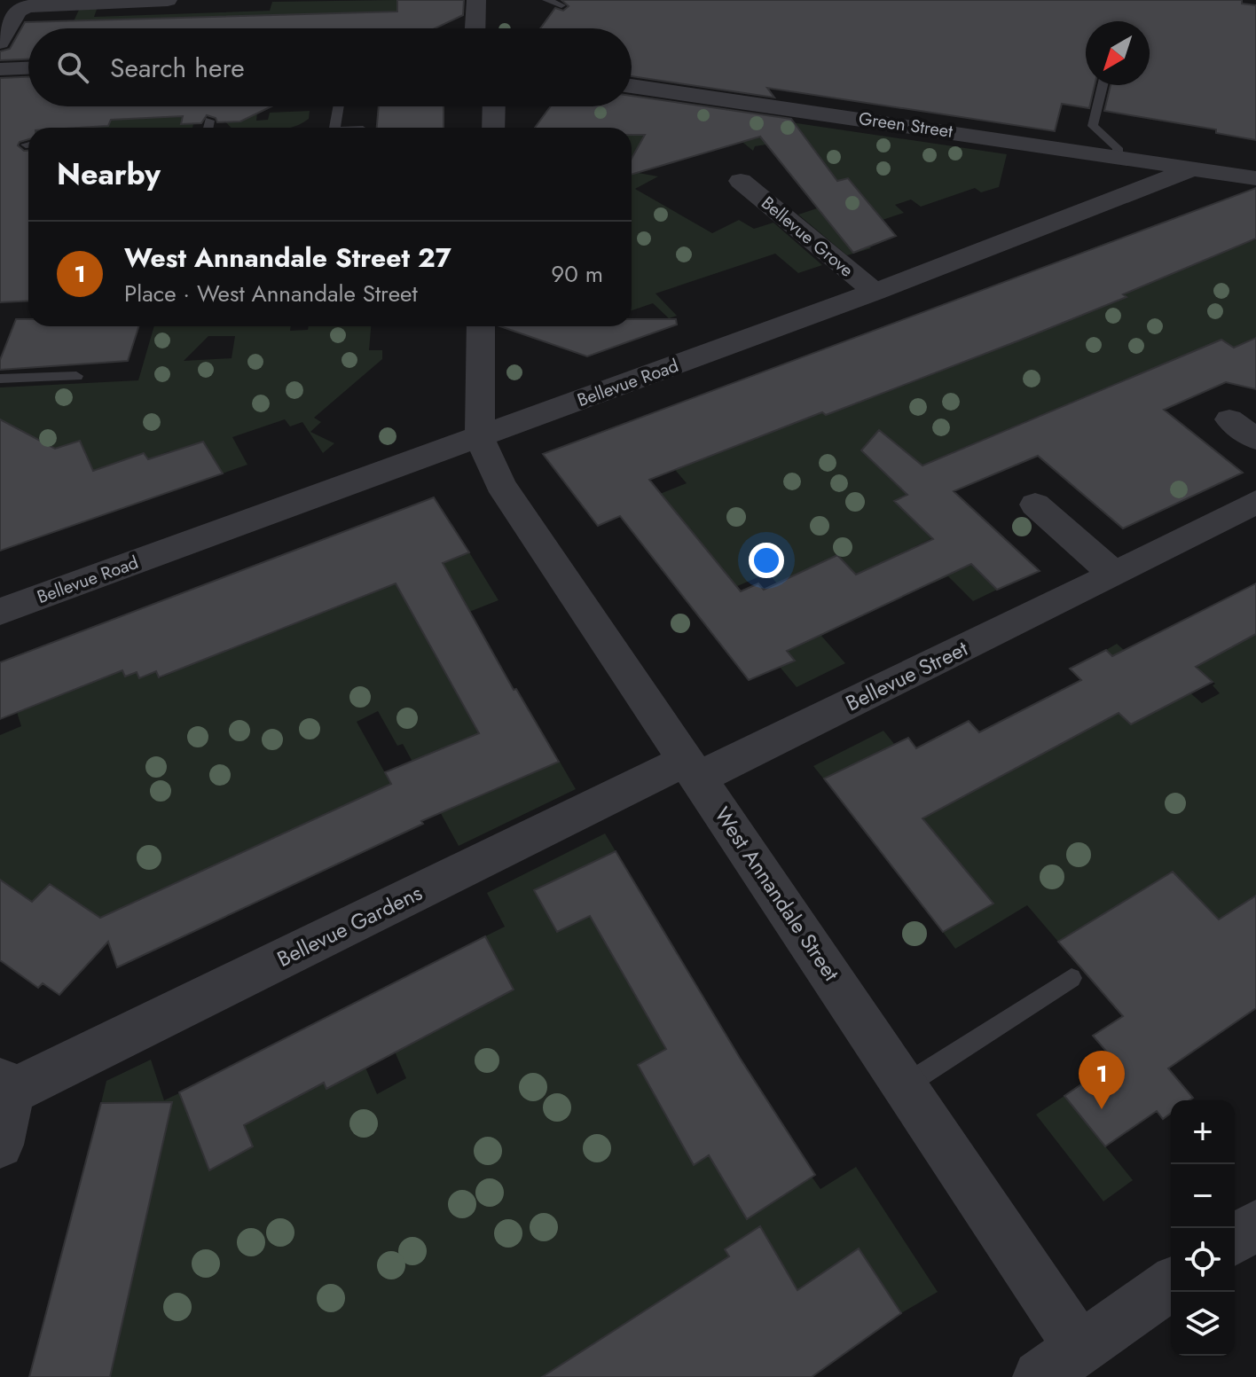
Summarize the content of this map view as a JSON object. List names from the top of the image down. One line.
{"streets":{"street":["Green Street","Bellevue Grove","Bellevue Road","Bellevue Street","West Annandale Street","Bellevue Gardens"]},"crossings":[["Green Street","Bellevue Road"],["Bellevue Grove","Bellevue Road"],["Bellevue Road","West Annandale Street"],["Bellevue Street","West Annandale Street"],["Bellevue Street","Bellevue Gardens"],["West Annandale Street","Bellevue Gardens"]],"north":"bottom left","page":{"search":"Search here","heading":"Nearby","list":[{"mark":"1","name":"West Annandale Street 27","note":"Place · West Annandale Street","value":"90 m"}],"pins":"1","map_buttons":["+","−"]}}
